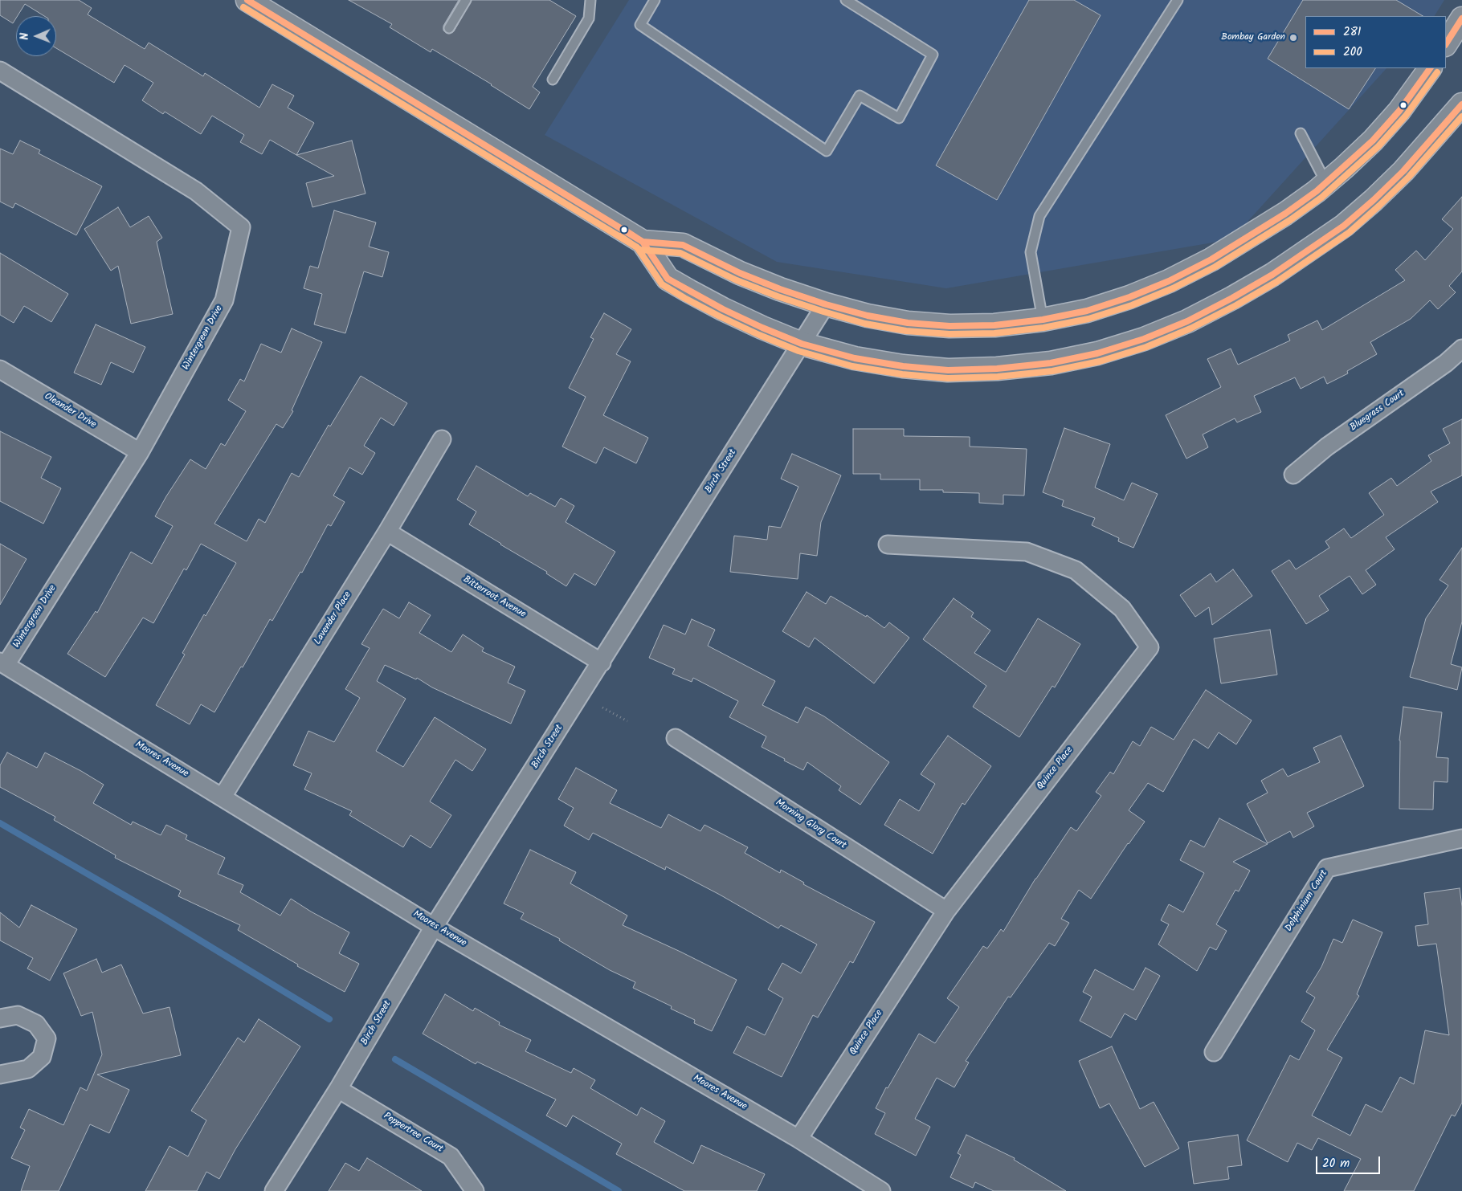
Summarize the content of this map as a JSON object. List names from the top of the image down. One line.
{"streets":{"street":["Wintergreen Drive","Oleander Drive","Bluegrass Court","Birch Street","Bitterroot Avenue","Lavender Place","Moores Avenue","Quince Place","Morning Glory Court","Delphinium Court","Peppertree Court"]},"crossings":[["Wintergreen Drive","Oleander Drive"],["Wintergreen Drive","Moores Avenue"],["Birch Street","Bitterroot Avenue"],["Birch Street","Moores Avenue"],["Birch Street","Peppertree Court"],["Bitterroot Avenue","Lavender Place"],["Lavender Place","Moores Avenue"],["Moores Avenue","Quince Place"],["Quince Place","Morning Glory Court"]],"places":["Bombay Garden"],"lines":["transit line 281","transit line 200"],"legend":["281","200"],"scale_bar":"20 m","north":"left"}
